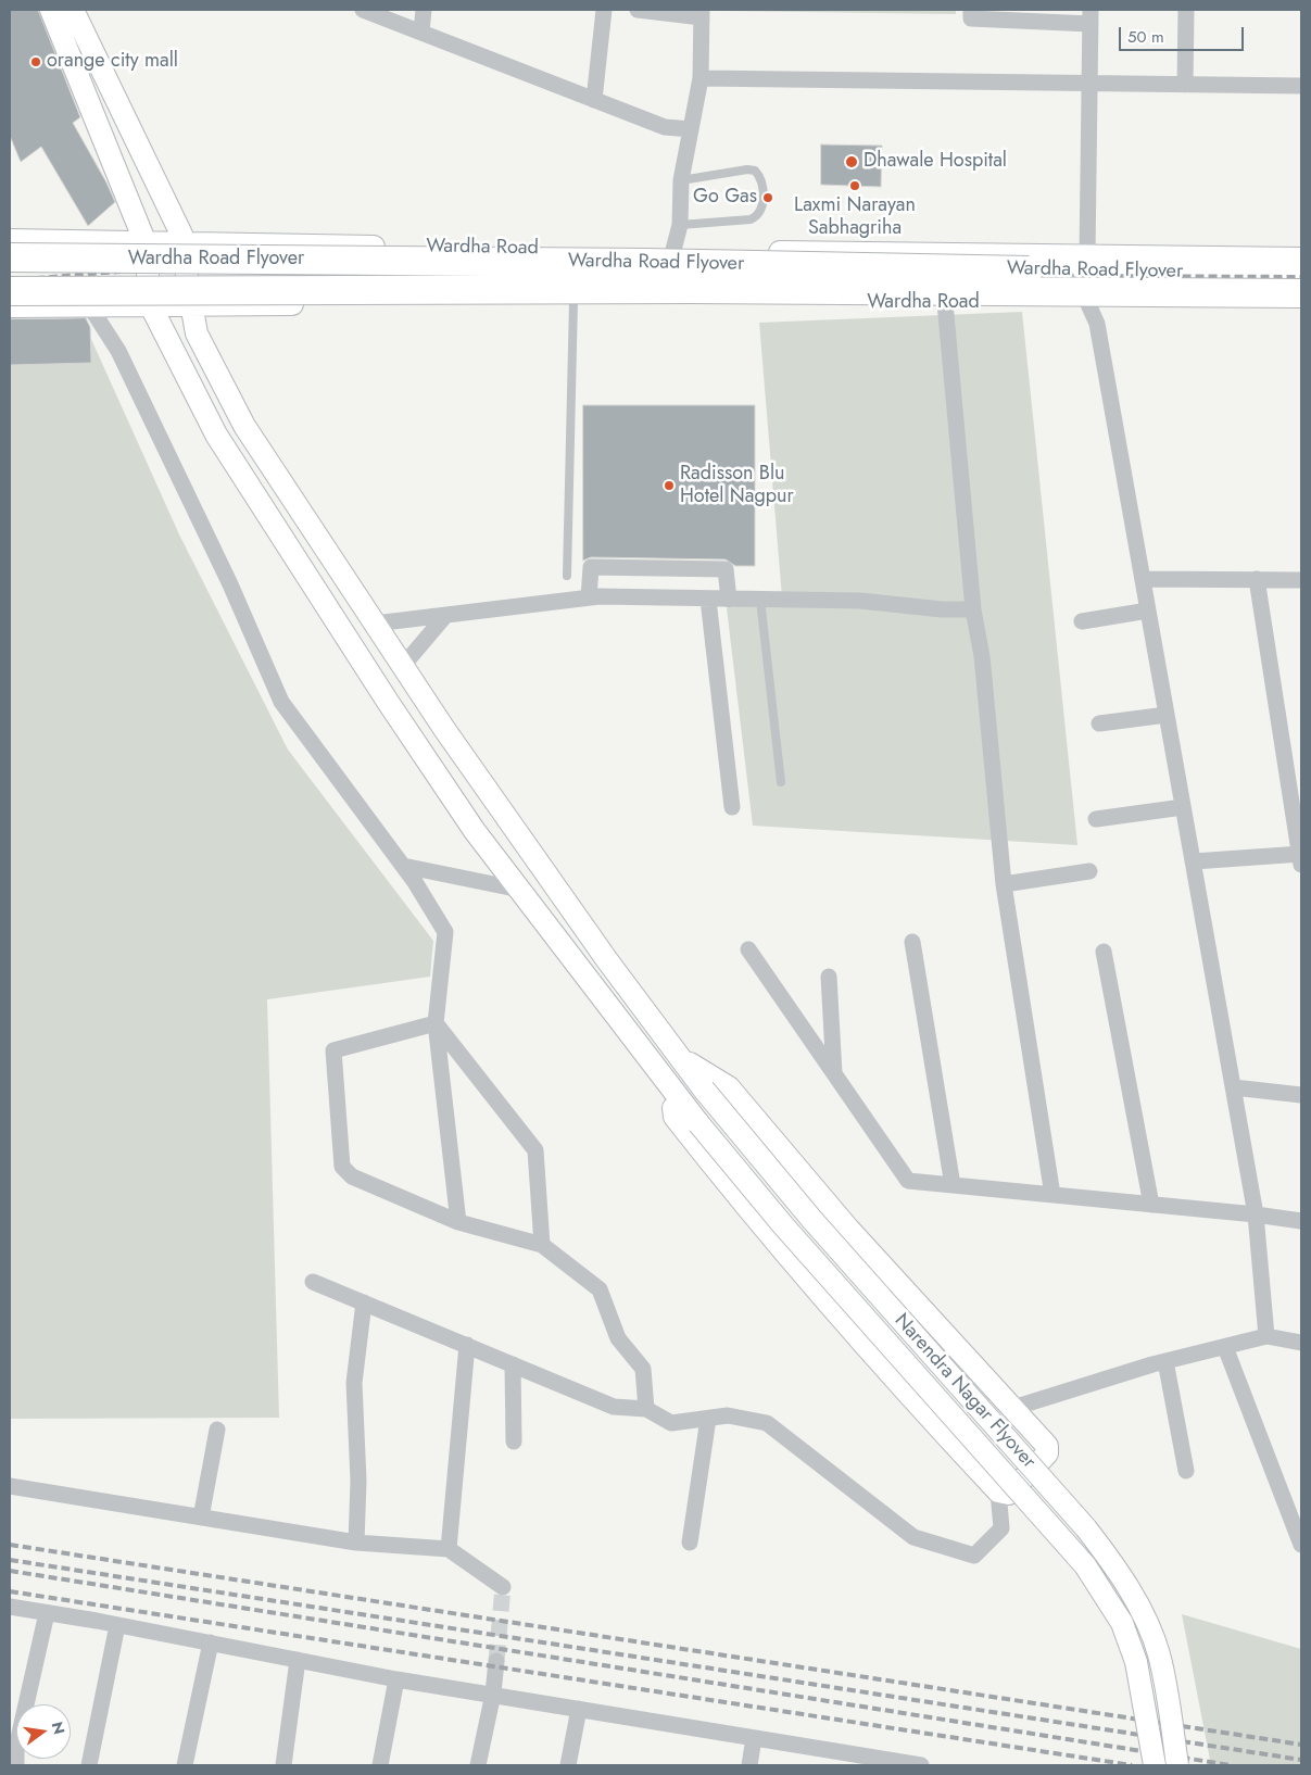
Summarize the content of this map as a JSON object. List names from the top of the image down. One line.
{"streets":{"highway":["Wardha Road Flyover"],"main road":["Wardha Road","Narendra Nagar Flyover"]},"crossings":[["Wardha Road","Narendra Nagar Flyover"]],"places":["orange city mall","Dhawale Hospital","Laxmi Narayan Sabhagriha","Go Gas","Radisson Blu Hotel Nagpur"],"scale_bar":"50 m","north":"right"}
